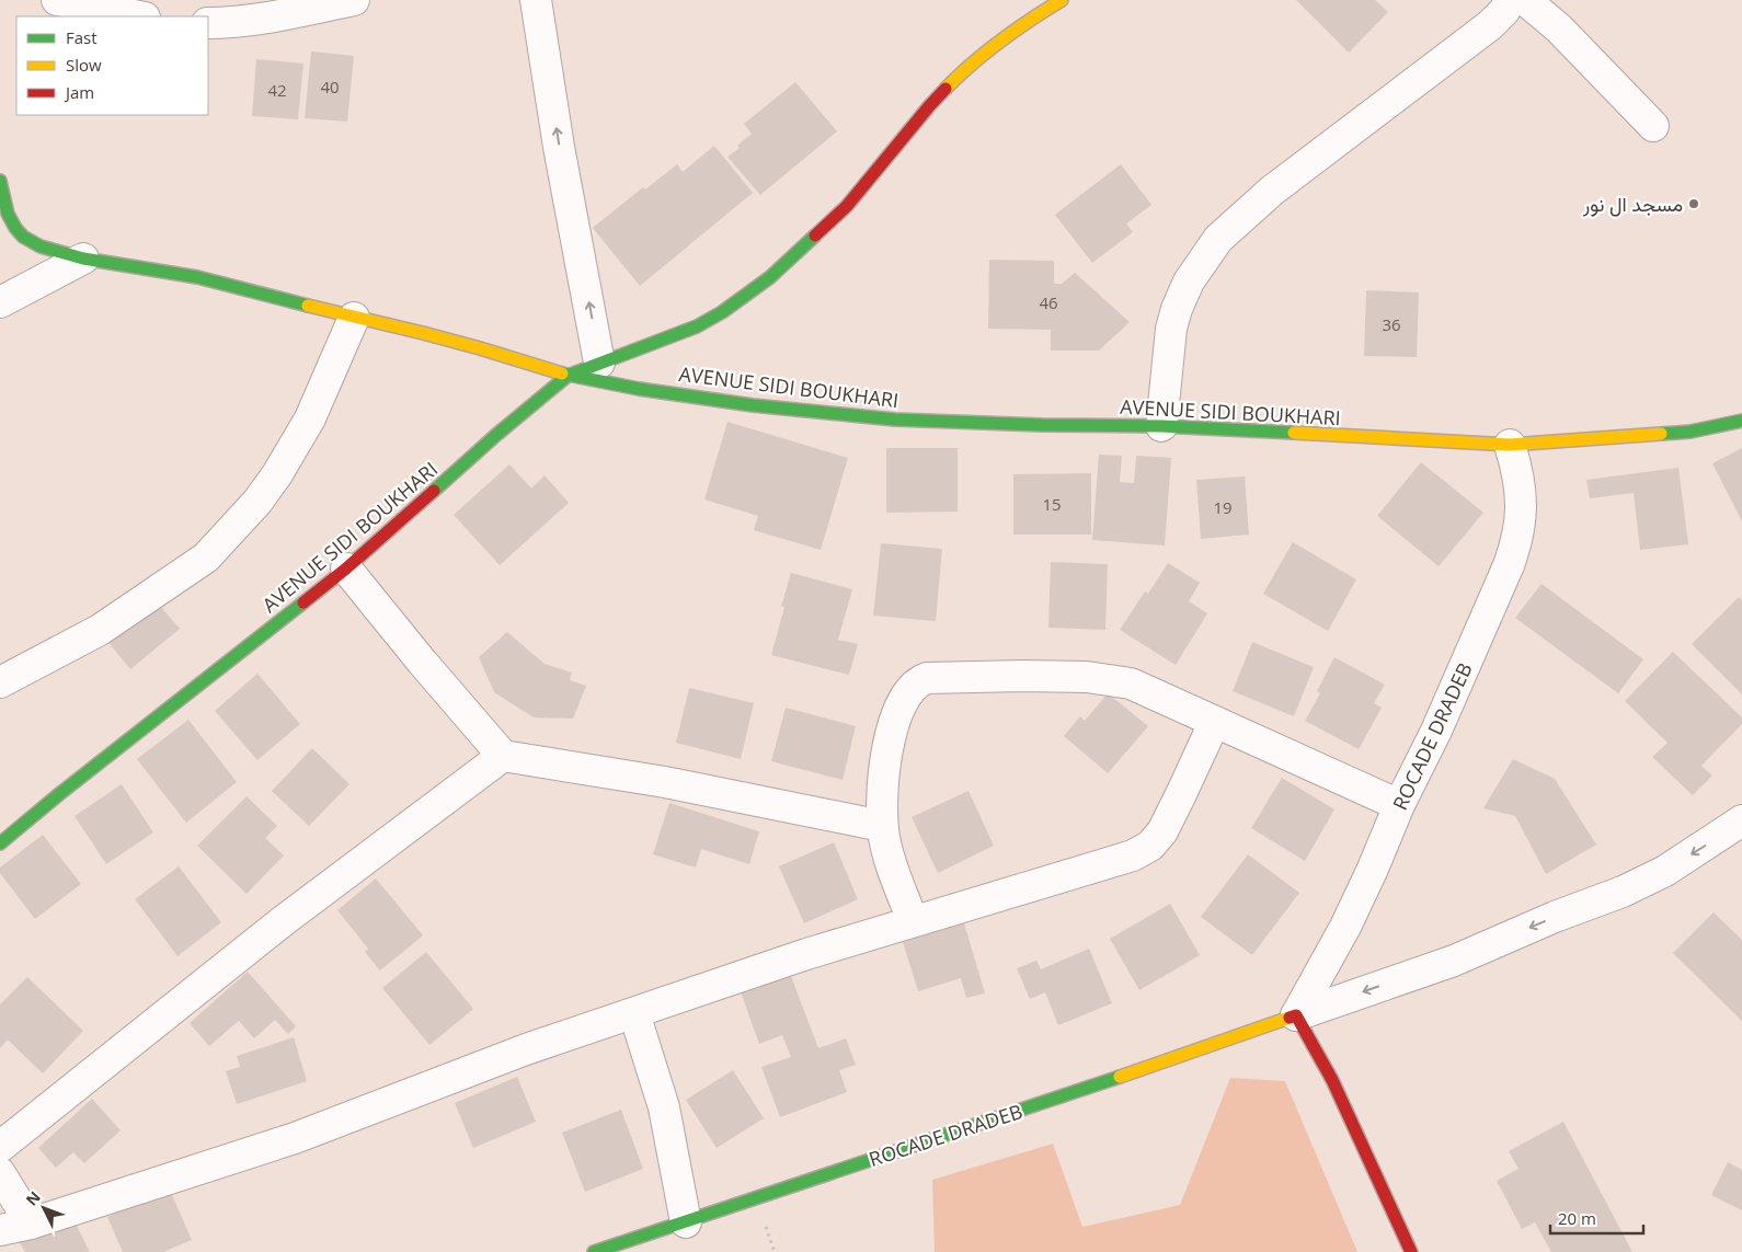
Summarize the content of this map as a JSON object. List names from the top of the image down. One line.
{"streets":{"street":["AVENUE SIDI BOUKHARI","ROCADE DRADEB"]},"crossings":[["AVENUE SIDI BOUKHARI","ROCADE DRADEB"]],"places":["مسجد ال نور"],"house_numbers":["40","42","46","36","15","19"],"legend":["Fast","Slow","Jam"],"scale_bar":"20 m","north":"top left"}
